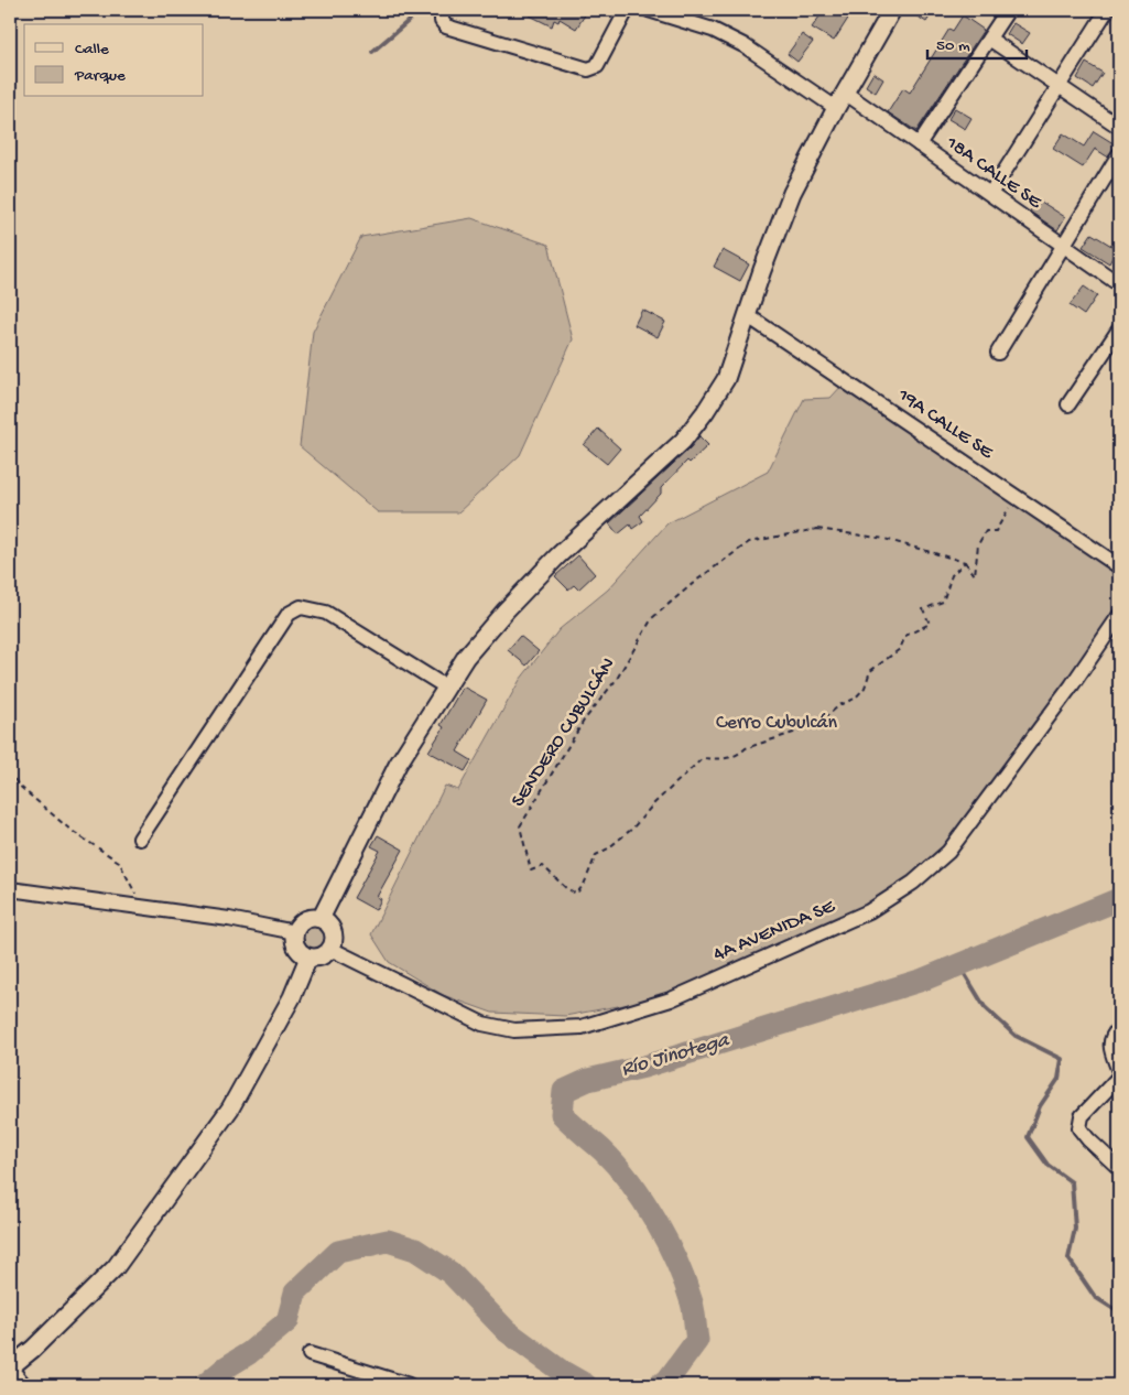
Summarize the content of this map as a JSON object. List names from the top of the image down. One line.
{"streets":{"street":["18A CALLE SE","19A CALLE SE","4A AVENIDA SE"],"path":["SENDERO CUBULCÁN"]},"water":["Río Jinotega"],"parks":["Cerro Cubulcán"],"legend":["Calle","Parque"],"scale_bar":"50 m"}
